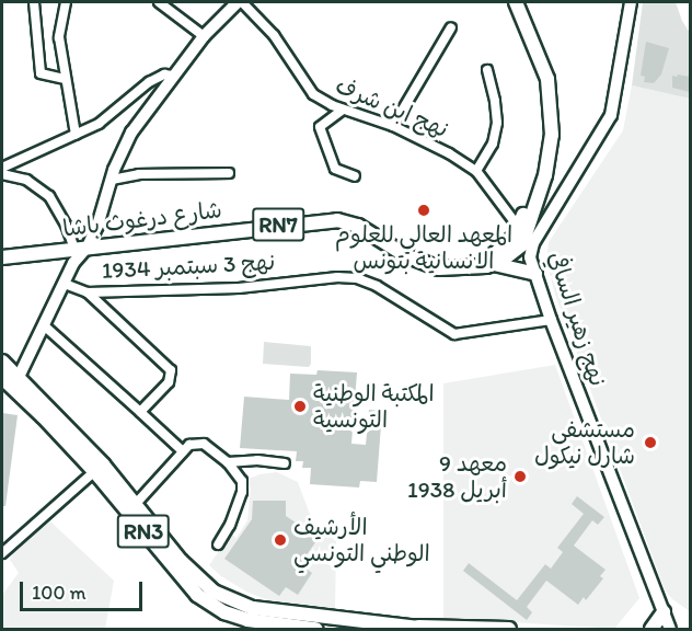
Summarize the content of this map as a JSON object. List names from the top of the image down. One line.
{"streets":{"main road":["شارع درغوث باشا","RN7","RN3"],"street":["نهج ابن شرف","نهج 3 سبتمبر 1934","نهج زهير السافي"]},"crossings":[["نهج ابن شرف","شارع درغوث باشا"],["نهج ابن شرف","RN7"],["نهج ابن شرف","نهج زهير السافي"],["شارع درغوث باشا","RN7"],["شارع درغوث باشا","نهج زهير السافي"],["RN7","نهج زهير السافي"],["نهج 3 سبتمبر 1934","نهج زهير السافي"]],"places":["المعهد العالي للعلوم الانسانية بتونس","المكتبة الوطنية التونسية","مستشفى شارل نيكول","معهد 9 أبريل 1938","الأرشيف الوطني التونسي"],"scale_bar":"100 m"}
